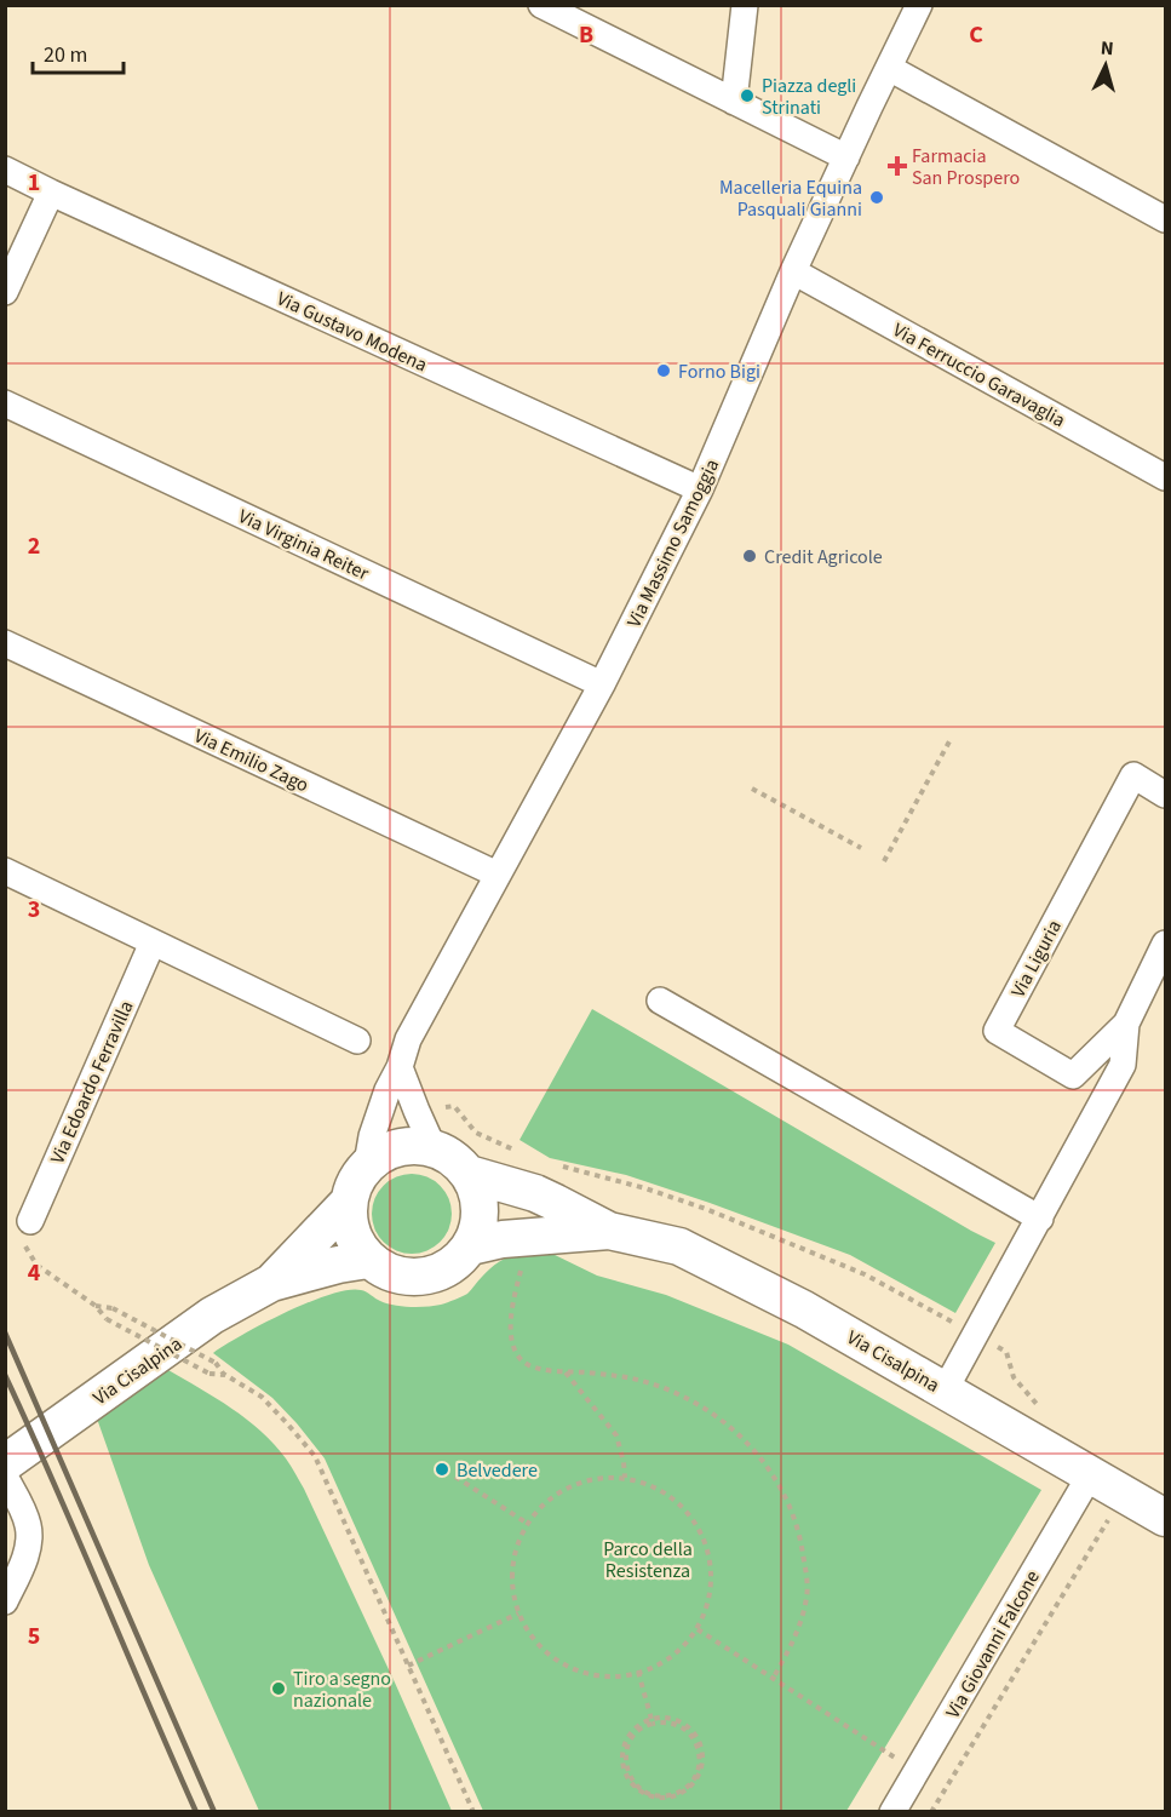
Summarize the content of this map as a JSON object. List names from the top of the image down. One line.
{"streets":{"main road":["Via Cisalpina"],"street":["Via Gustavo Modena","Via Ferruccio Garavaglia","Via Massimo Samoggia","Via Virginia Reiter","Via Emilio Zago","Via Liguria","Via Edoardo Ferravilla","Via Giovanni Falcone"]},"crossings":[["Via Gustavo Modena","Via Massimo Samoggia"],["Via Ferruccio Garavaglia","Via Massimo Samoggia"],["Via Massimo Samoggia","Via Virginia Reiter"],["Via Massimo Samoggia","Via Emilio Zago"],["Via Massimo Samoggia","Via Cisalpina"],["Via Liguria","Via Cisalpina"],["Via Cisalpina","Via Giovanni Falcone"]],"parks":["Parco della Resistenza"],"places":{"other":["Piazza degli Strinati","Macelleria Equina Pasquali Gianni","Forno Bigi","Credit Agricole","Belvedere","Tiro a segno nazionale"],"health":["Farmacia San Prospero"]},"scale_bar":"20 m","north":"top","grid":{"columns":["B","C"],"rows":["1","2","3","4","5"]}}
